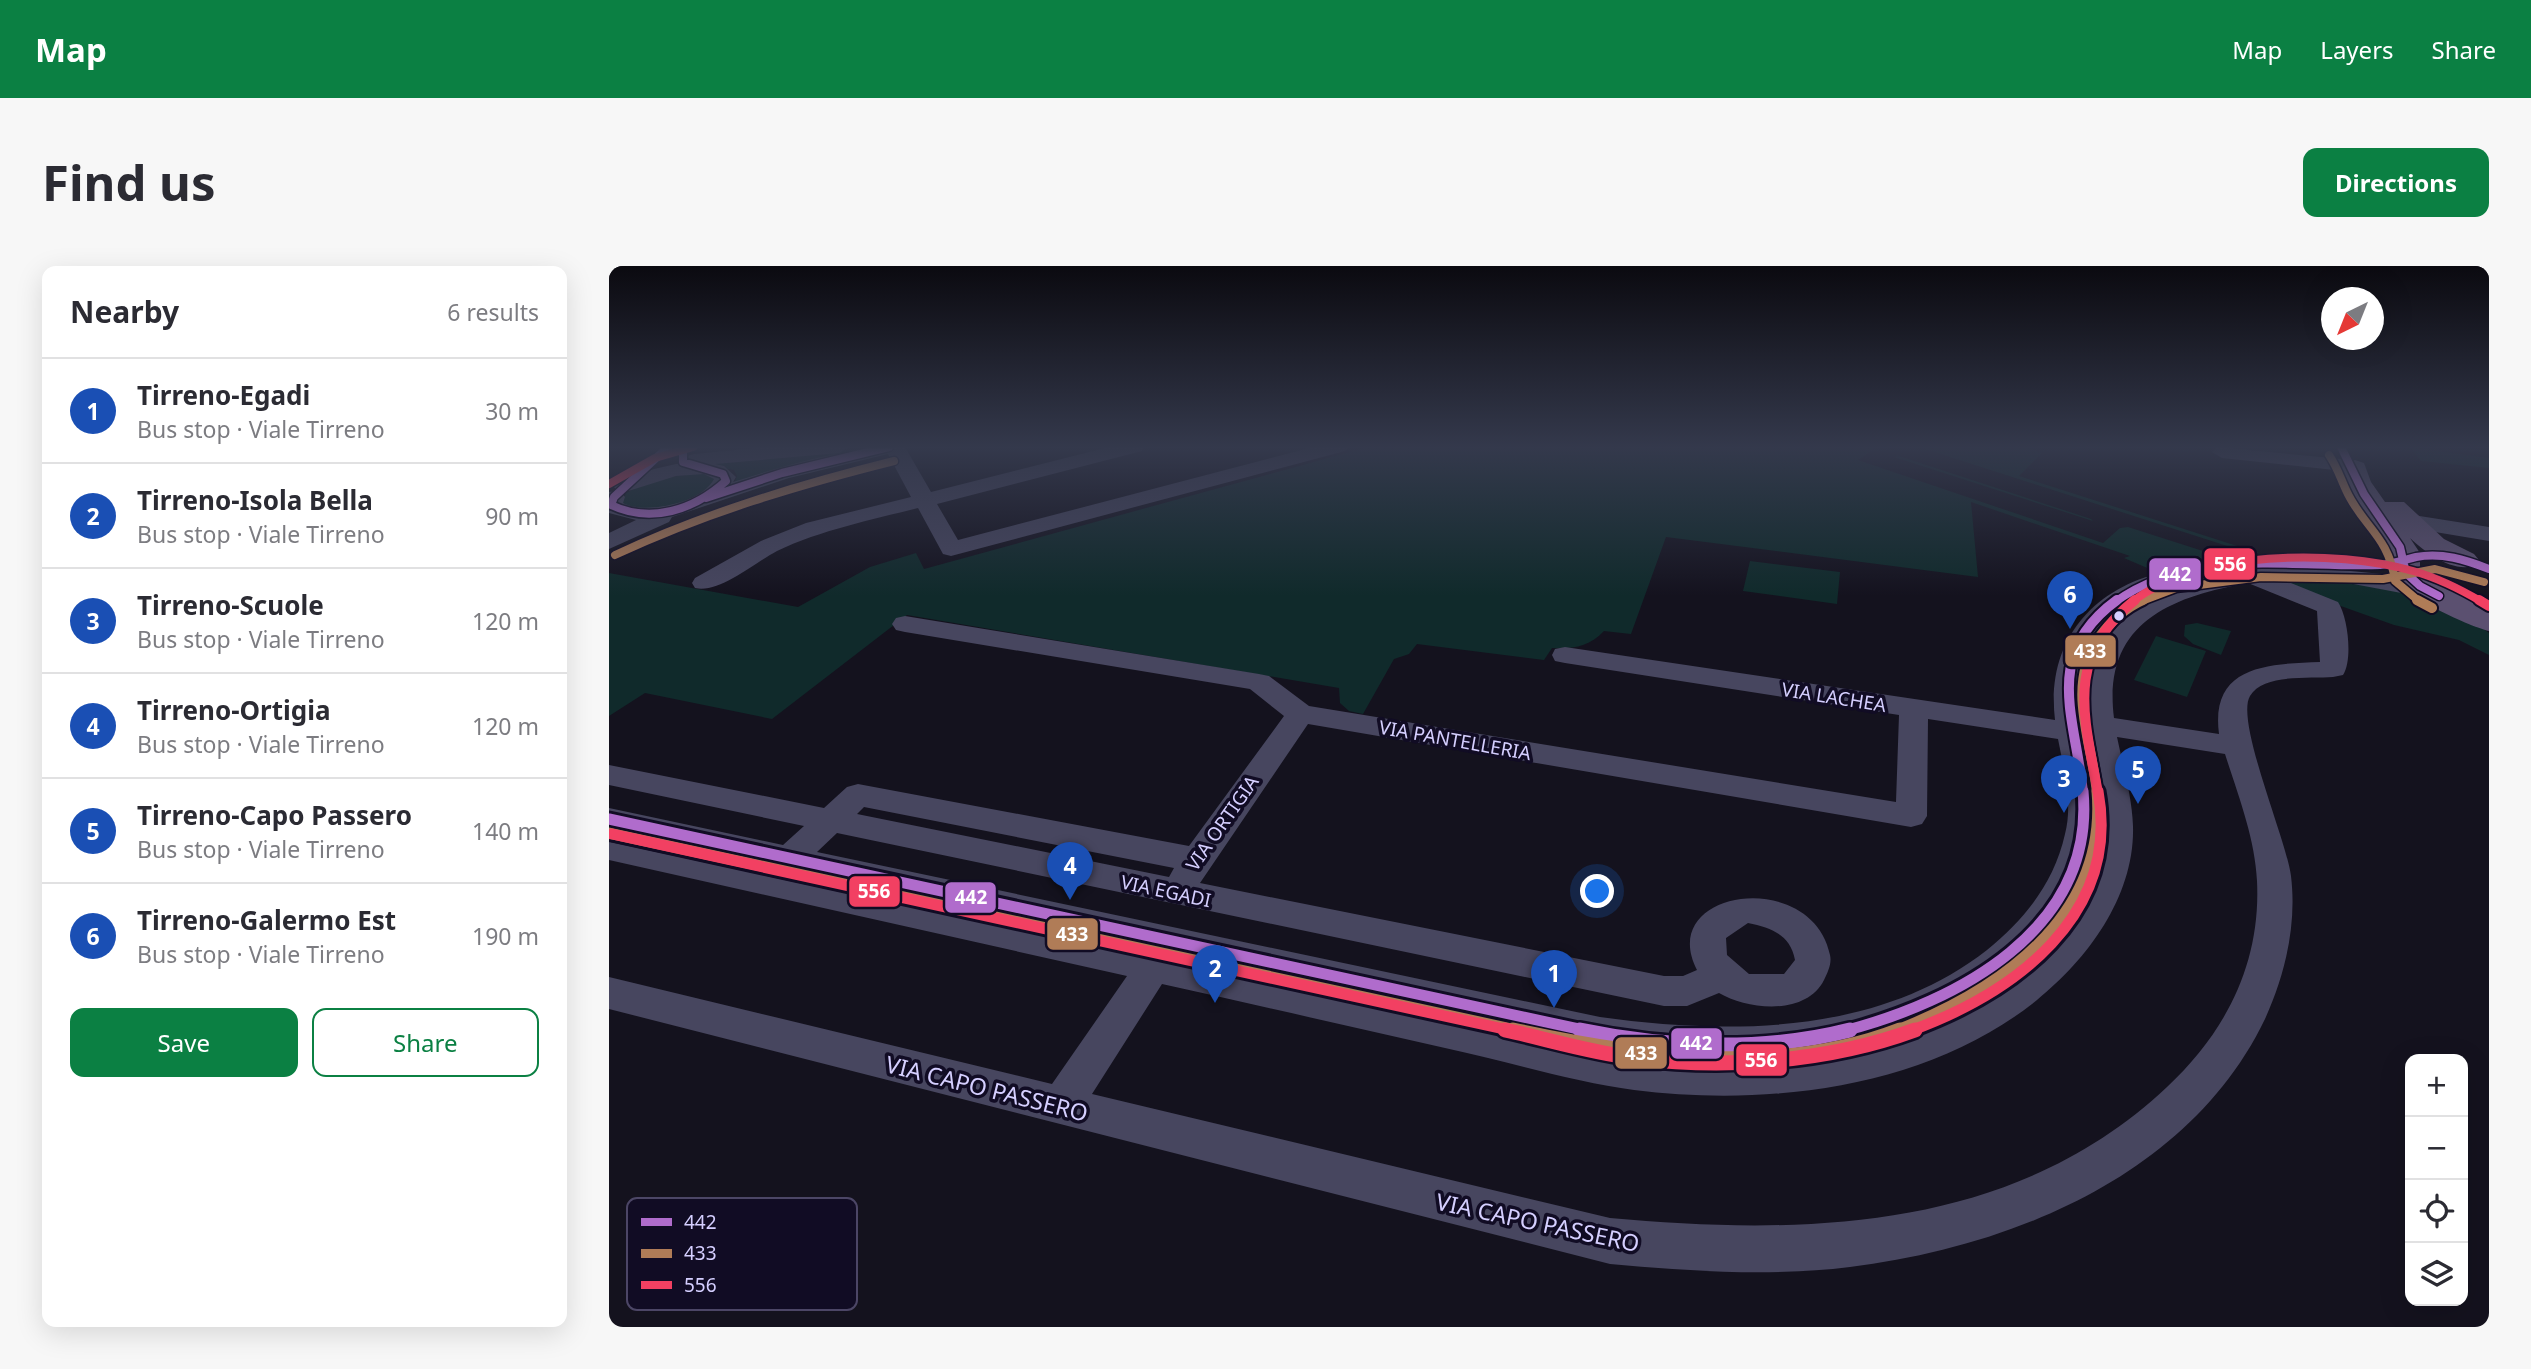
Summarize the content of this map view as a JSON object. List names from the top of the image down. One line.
{"streets":{"street":["VIA LACHEA","VIA PANTELLERIA","VIA ORTIGIA","VIA EGADI","VIA CAPO PASSERO"]},"crossings":[["VIA LACHEA","VIA PANTELLERIA"],["VIA LACHEA","VIA CAPO PASSERO"],["VIA PANTELLERIA","VIA ORTIGIA"],["VIA ORTIGIA","VIA EGADI"],["VIA ORTIGIA","VIA CAPO PASSERO"]],"lines":["transit line 442","transit line 433","transit line 556"],"legend":["442","433","556"],"north":"bottom left","page":{"header":"Map","nav":["Map","Layers","Share"],"buttons":["Directions",["Save","Share"]],"title":"Find us","heading":["Nearby","6 results"],"list":[{"mark":"1","name":"Tirreno-Egadi","note":"Bus stop · Viale Tirreno","value":"30 m"},{"mark":"2","name":"Tirreno-Isola Bella","note":"Bus stop · Viale Tirreno","value":"90 m"},{"mark":"3","name":"Tirreno-Scuole","note":"Bus stop · Viale Tirreno","value":"120 m"},{"mark":"4","name":"Tirreno-Ortigia","note":"Bus stop · Viale Tirreno","value":"120 m"},{"mark":"5","name":"Tirreno-Capo Passero","note":"Bus stop · Viale Tirreno","value":"140 m"},{"mark":"6","name":"Tirreno-Galermo Est","note":"Bus stop · Viale Tirreno","value":"190 m"}],"pins":["6","5","3","4","2","1"],"map_buttons":["+","−"]}}
